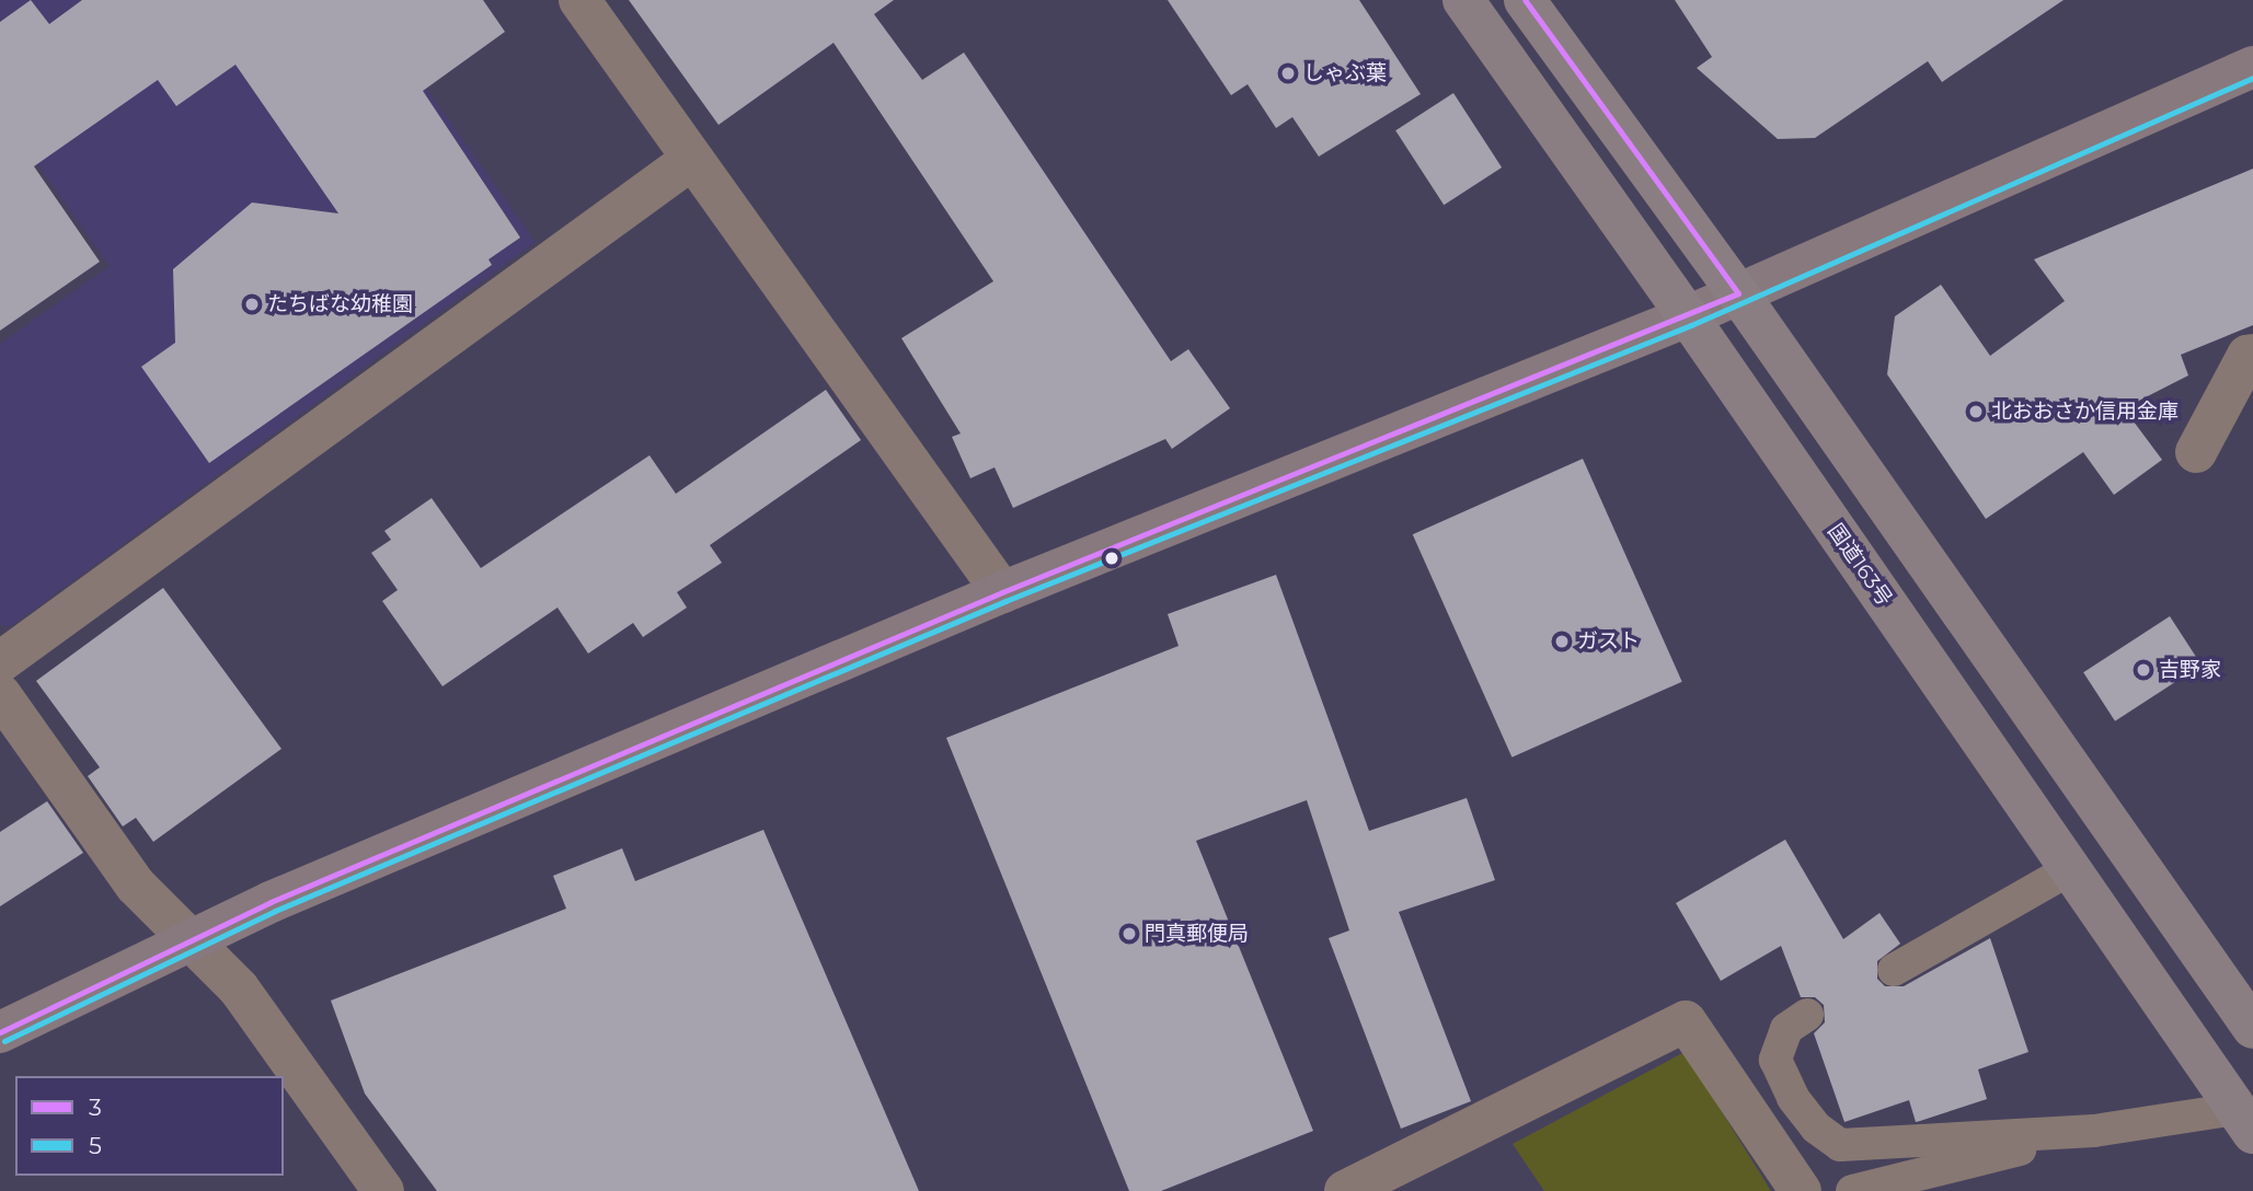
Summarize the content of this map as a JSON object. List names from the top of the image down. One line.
{"streets":{"highway":["国道163号"]},"places":["しゃぶ葉","たちばな幼稚園","北おおさか信用金庫","ガスト","吉野家","門真郵便局"],"lines":["transit line 3","transit line 5"],"legend":["3","5"]}
